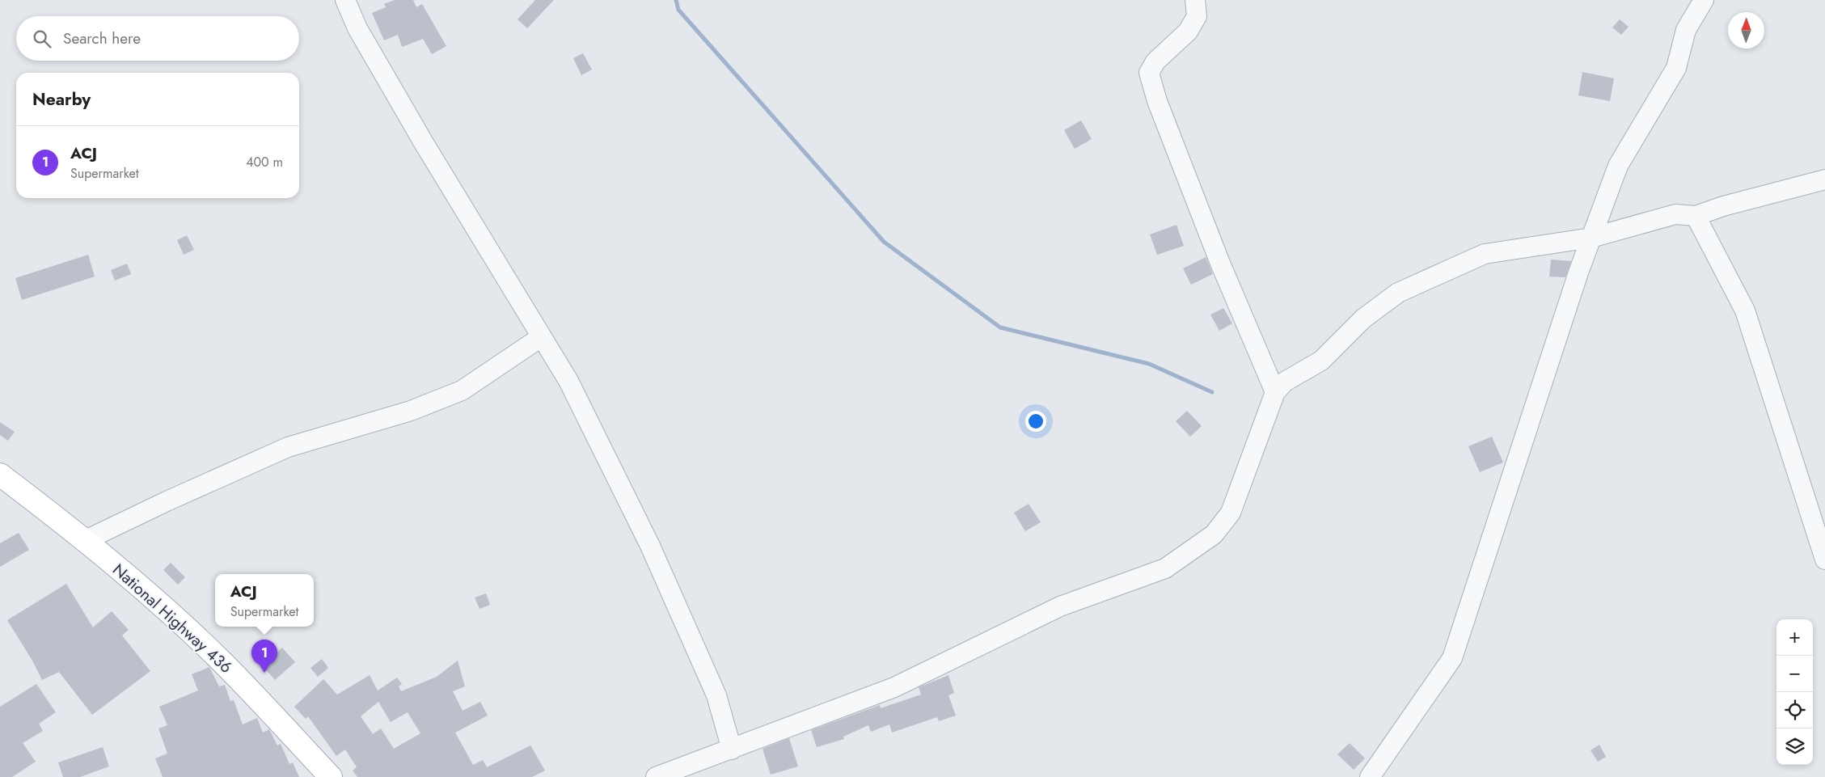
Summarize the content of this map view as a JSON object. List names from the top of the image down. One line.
{"streets":{"main road":["National Highway 436"]},"north":"top","page":{"search":"Search here","heading":"Nearby","list":[{"mark":"1","name":"ACJ","note":"Supermarket","value":"400 m"}],"popup":["ACJ","Supermarket"],"map_buttons":["+","−"],"pins":"1"}}
